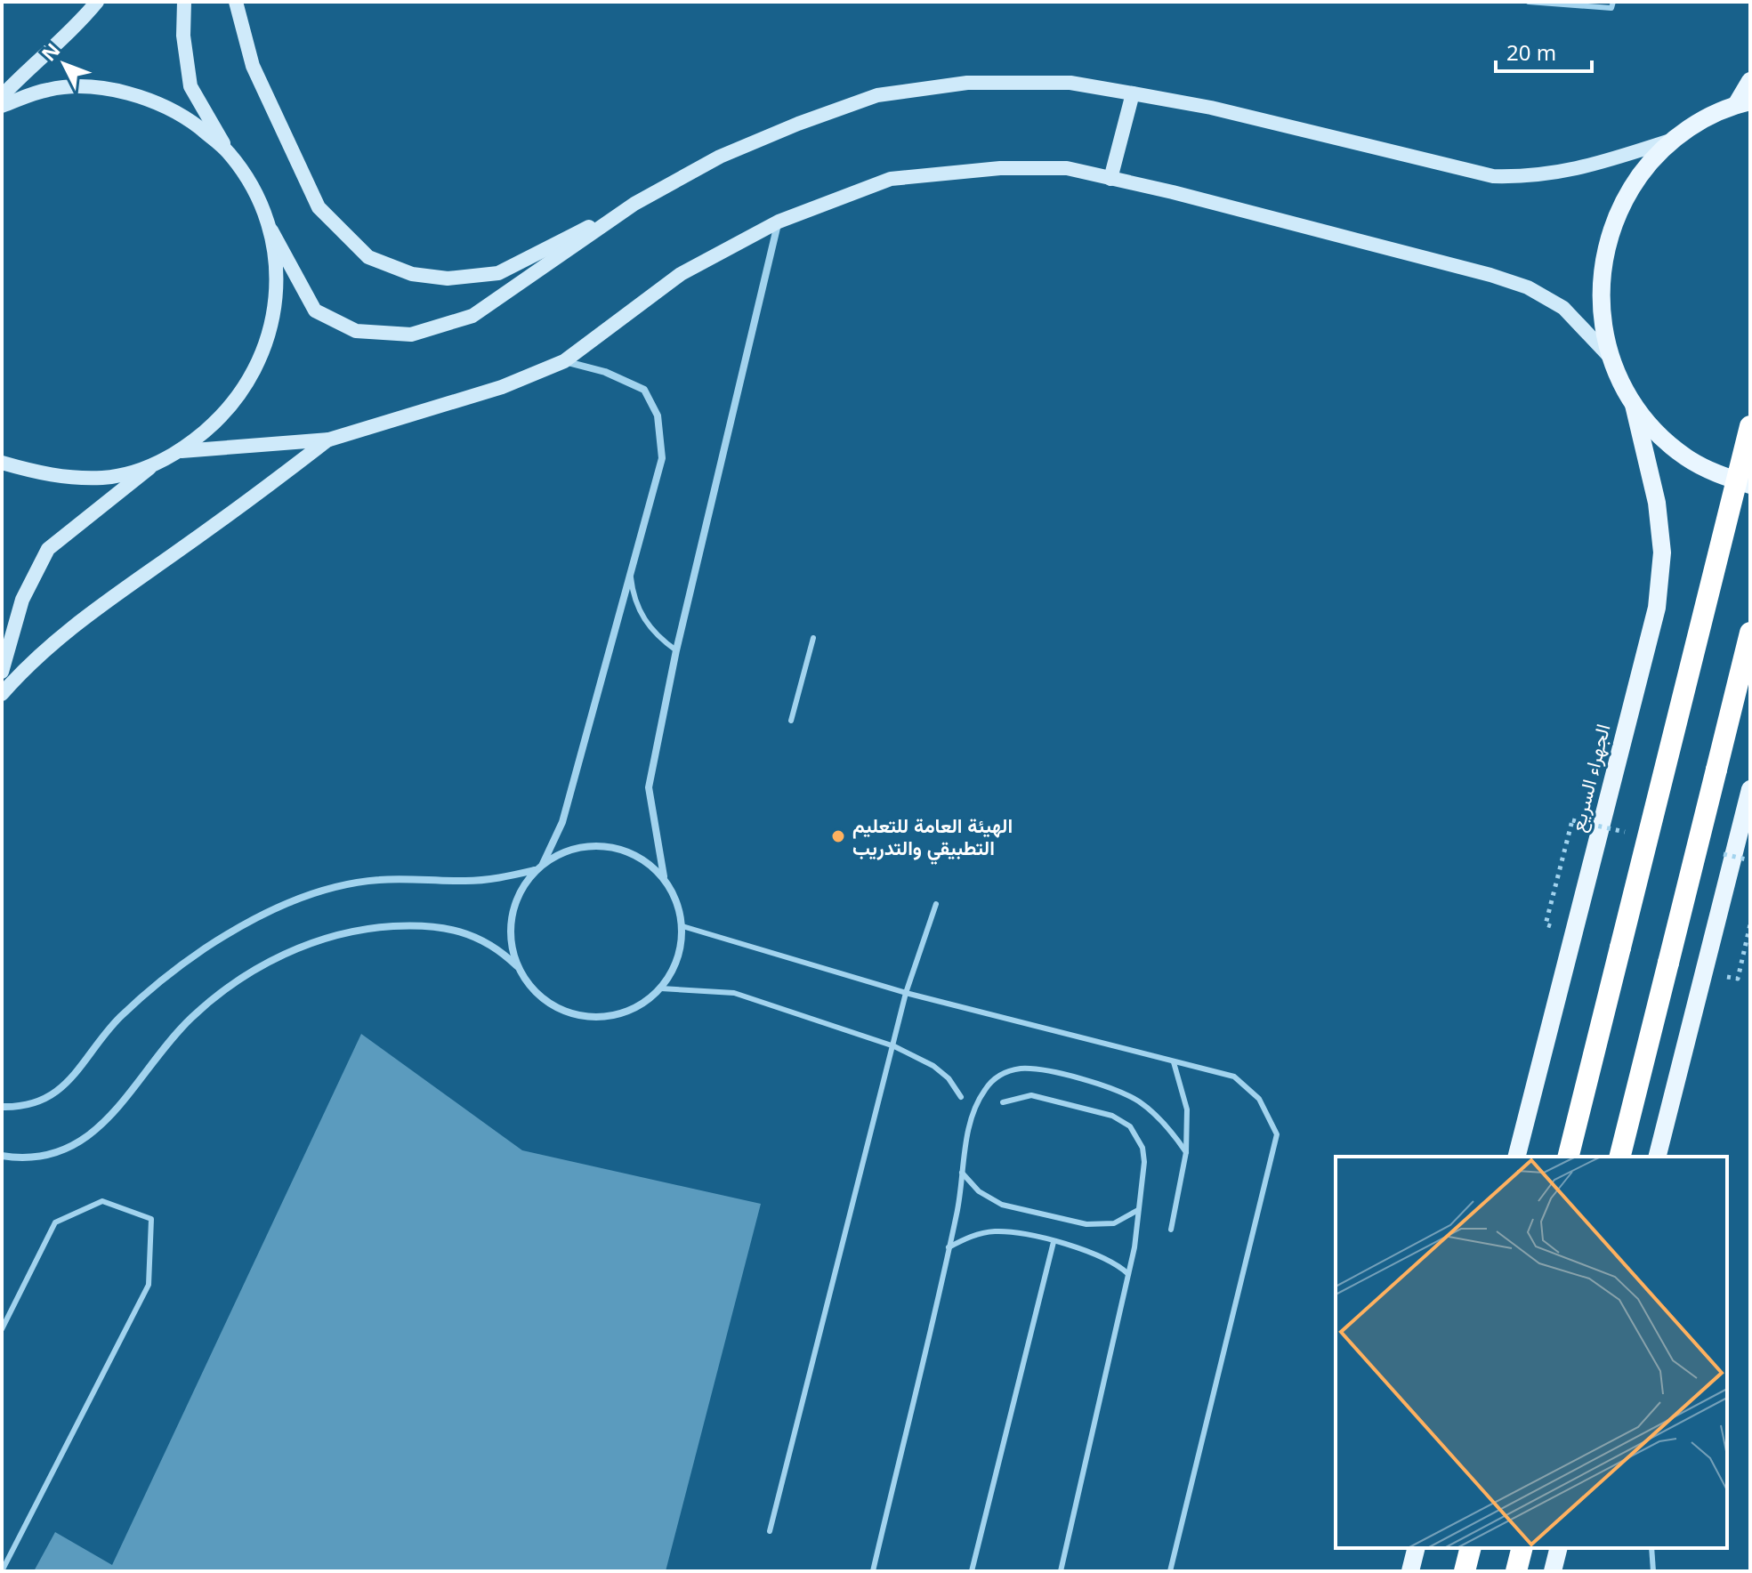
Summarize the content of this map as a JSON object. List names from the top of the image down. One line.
{"streets":{"main road":["الجهراء السريع"]},"places":["الهيئة العامة للتعليم التطبيقي والتدريب"],"scale_bar":"20 m","north":"top left"}
